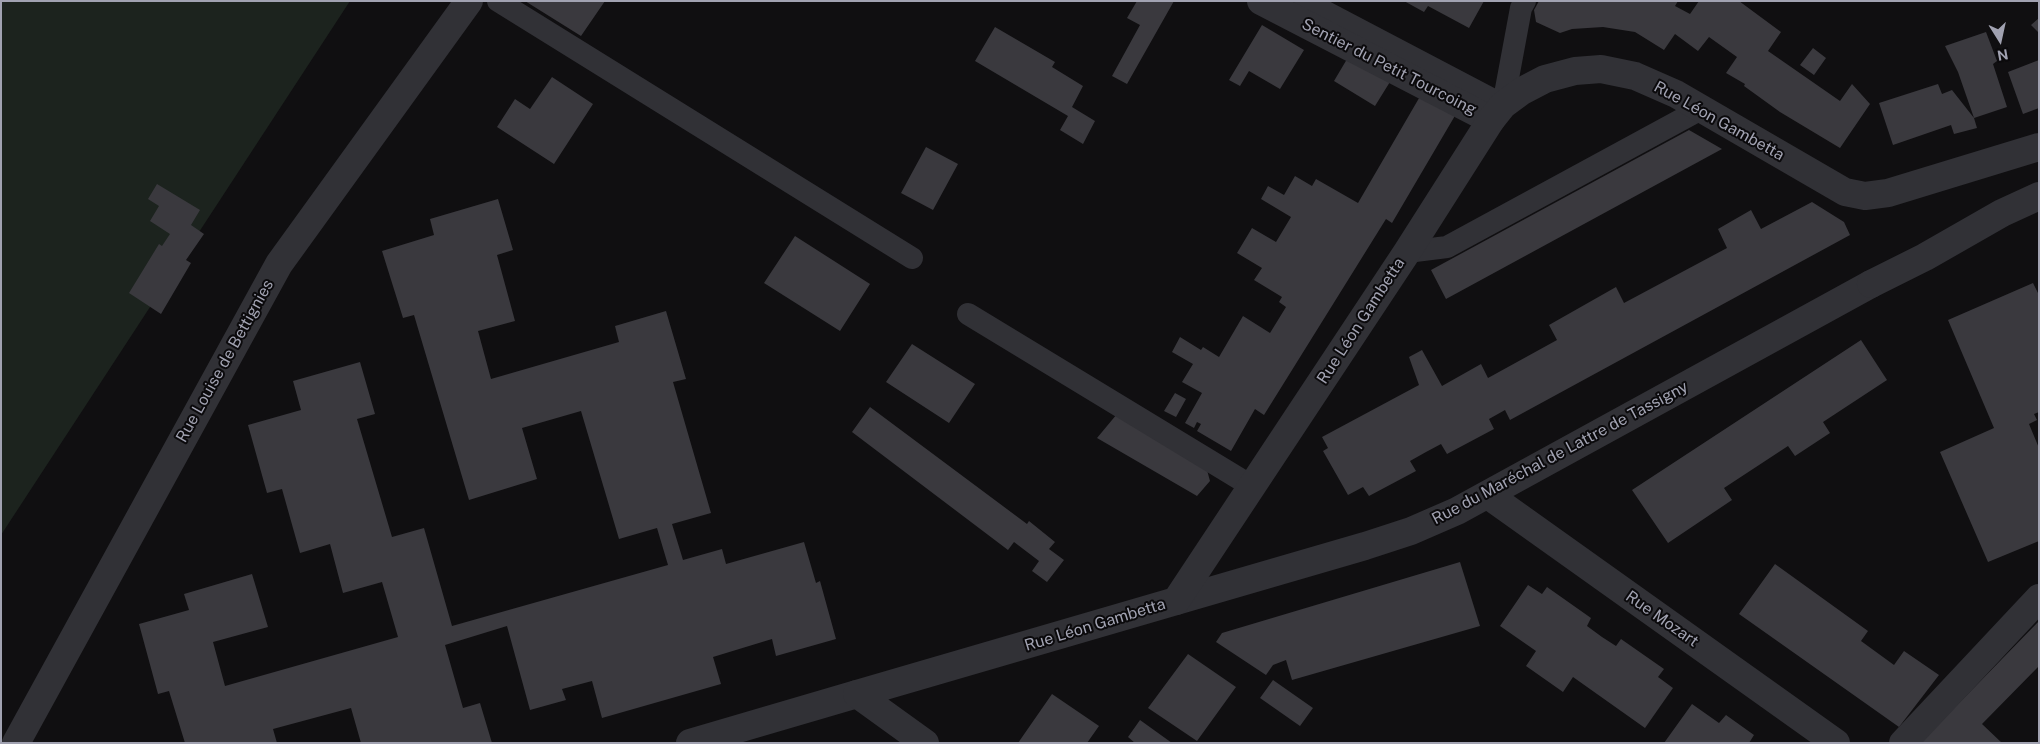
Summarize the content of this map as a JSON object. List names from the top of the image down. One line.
{"streets":{"street":["Sentier du Petit Tourcoing","Rue Léon Gambetta","Rue Louise de Bettignies","Rue du Maréchal de Lattre de Tassigny","Rue Mozart"]},"crossings":[["Sentier du Petit Tourcoing","Rue Léon Gambetta"],["Rue Léon Gambetta","Rue du Maréchal de Lattre de Tassigny"],["Rue du Maréchal de Lattre de Tassigny","Rue Mozart"]],"north":"bottom"}
